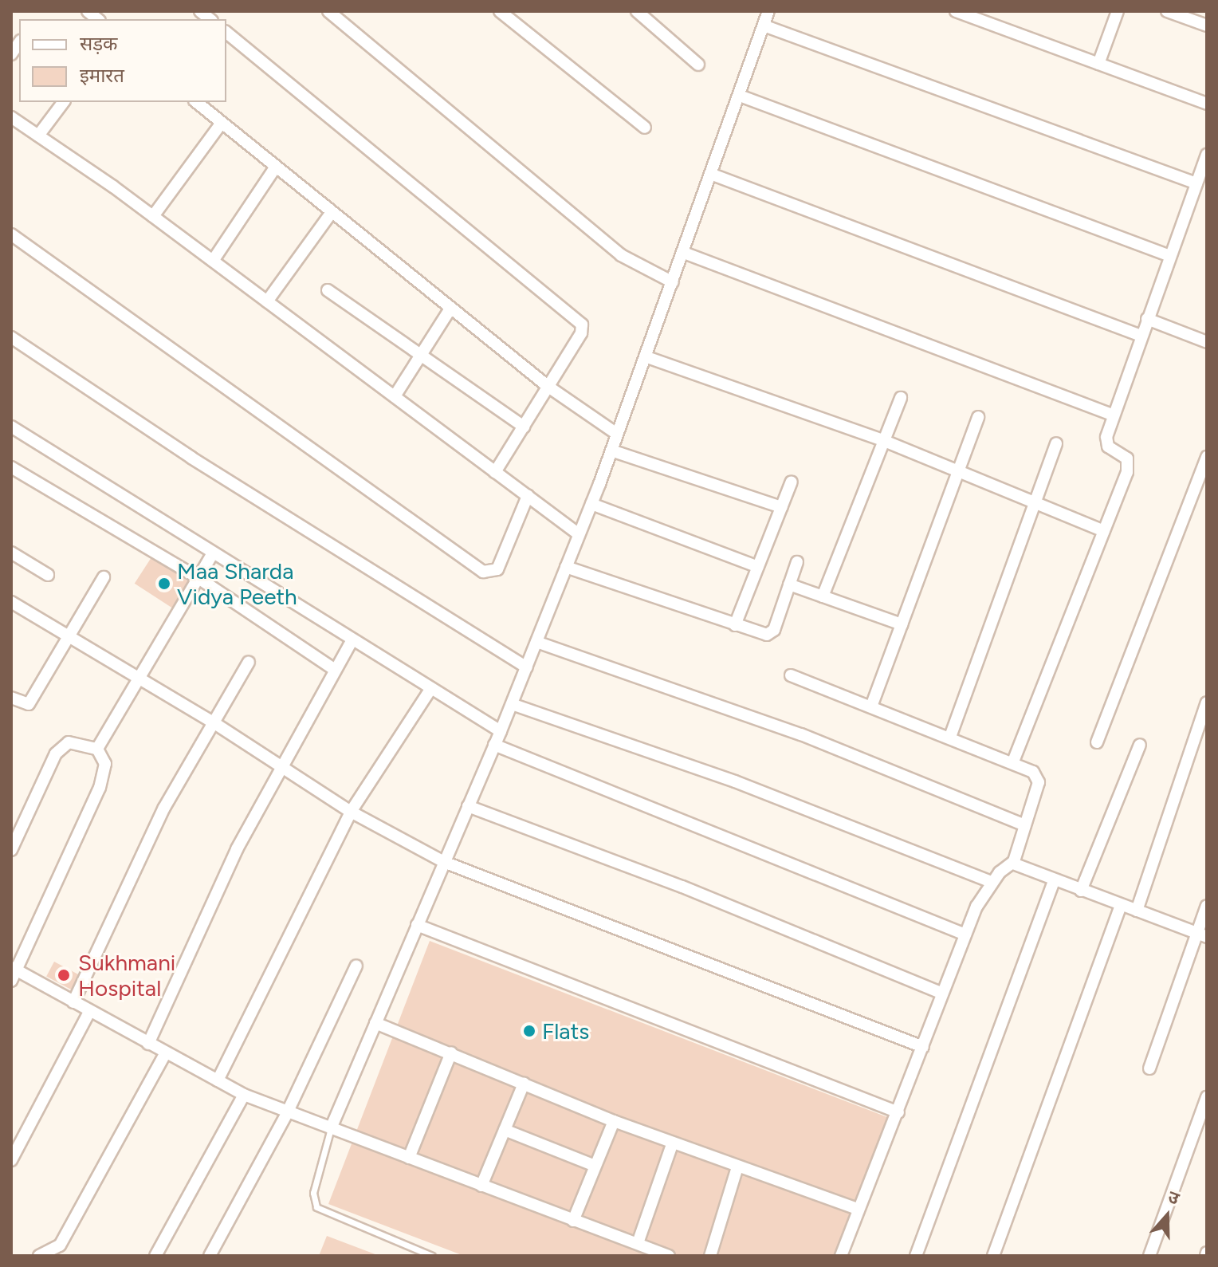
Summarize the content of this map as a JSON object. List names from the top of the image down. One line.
{"places":["Maa Sharda Vidya Peeth","Sukhmani Hospital","Flats"],"legend":["सड़क","इमारत"],"north":"top"}
